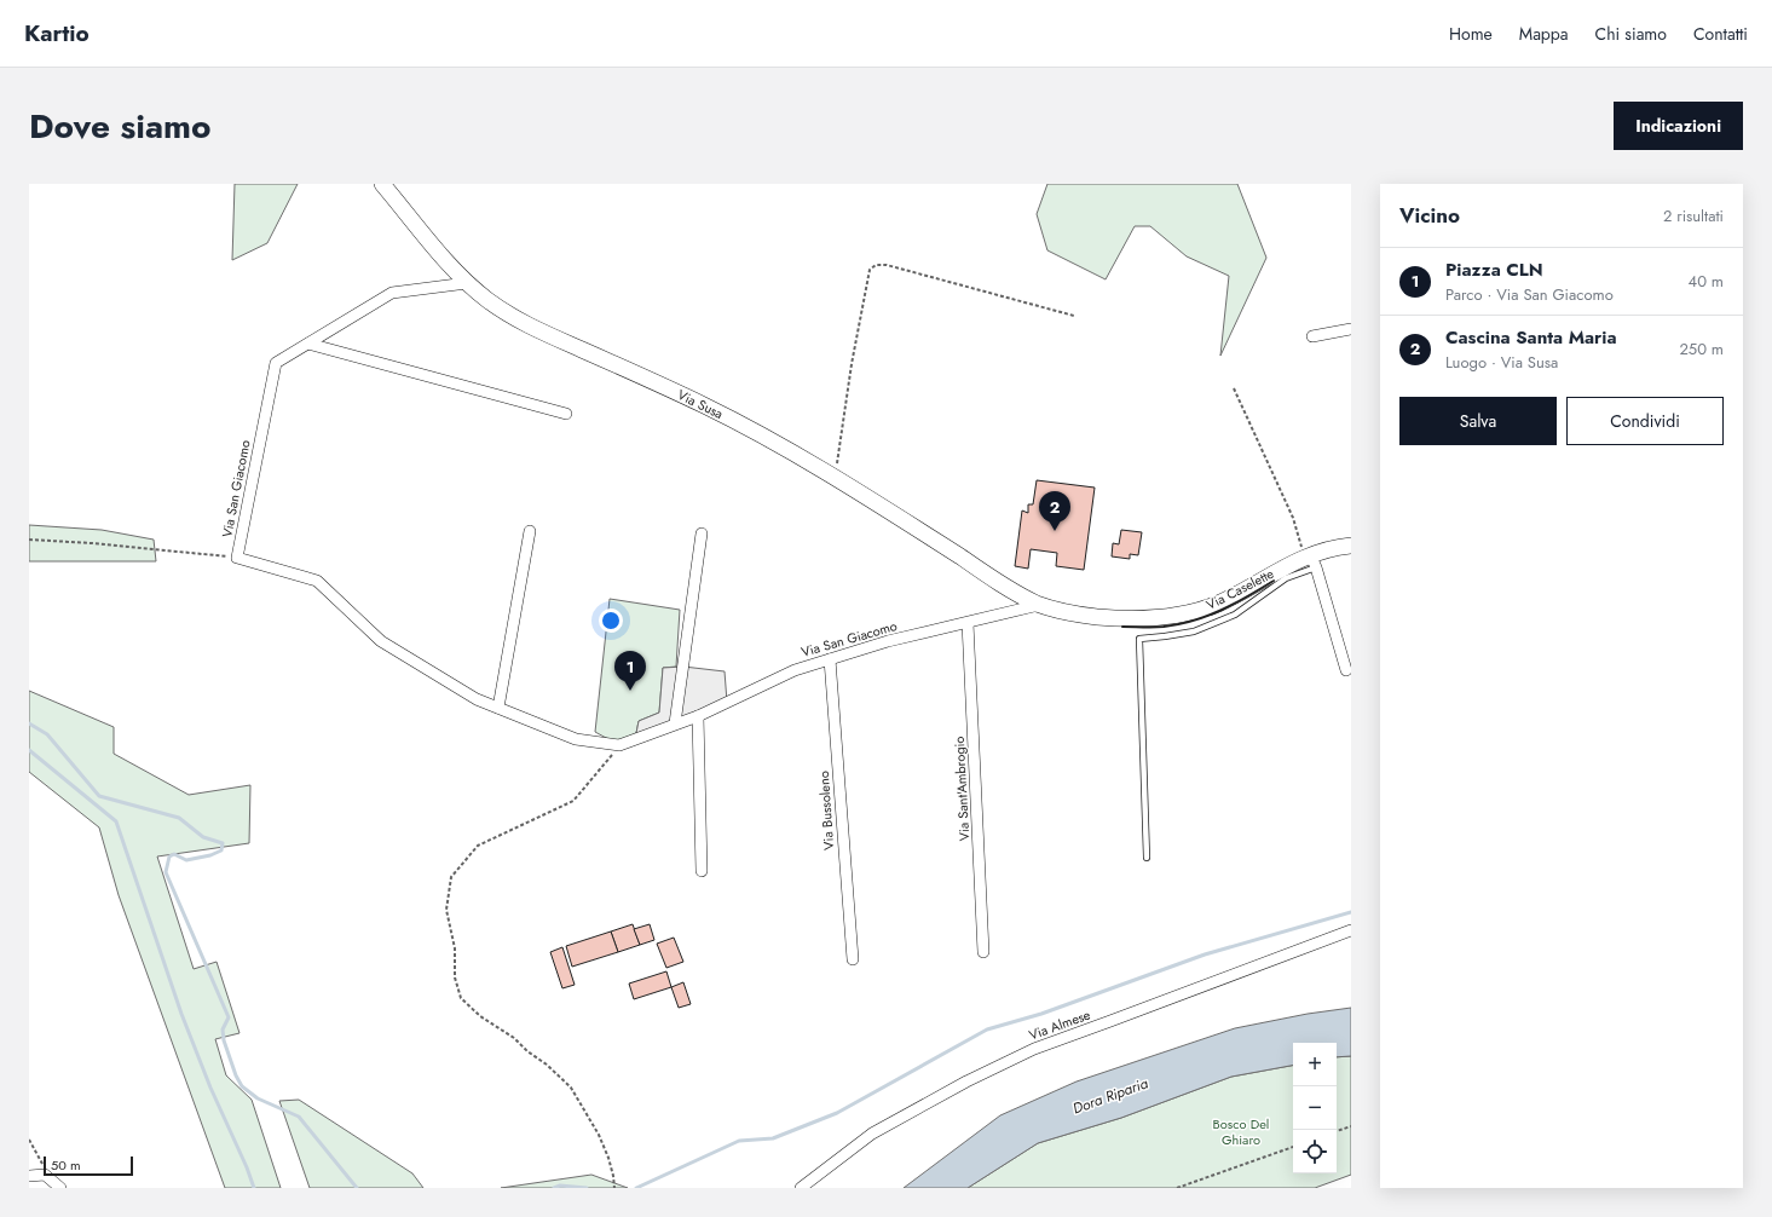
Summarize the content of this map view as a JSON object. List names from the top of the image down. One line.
{"streets":{"main road":["Via Susa","Via Caselette"],"street":["Via San Giacomo","Via Sant'Ambrogio","Via Bussoleno","Via Almese"]},"crossings":[["Via Susa","Via San Giacomo"],["Via Susa","Via Caselette"],["Via San Giacomo","Via Caselette"],["Via San Giacomo","Via Sant'Ambrogio"],["Via San Giacomo","Via Bussoleno"]],"water":["Dora Riparia"],"parks":["Bosco Del Ghiaro"],"scale_bar":"50 m","page":{"header":"Kartio","nav":["Home","Mappa","Chi siamo","Contatti"],"title":"Dove siamo","buttons":["Indicazioni",["Salva","Condividi"]],"heading":["Vicino","2 risultati"],"list":[{"mark":"1","name":"Piazza CLN","note":"Parco · Via San Giacomo","value":"40 m"},{"mark":"2","name":"Cascina Santa Maria","note":"Luogo · Via Susa","value":"250 m"}],"pins":["2","1"],"map_buttons":["+","−"],"scale":"50 m"}}
